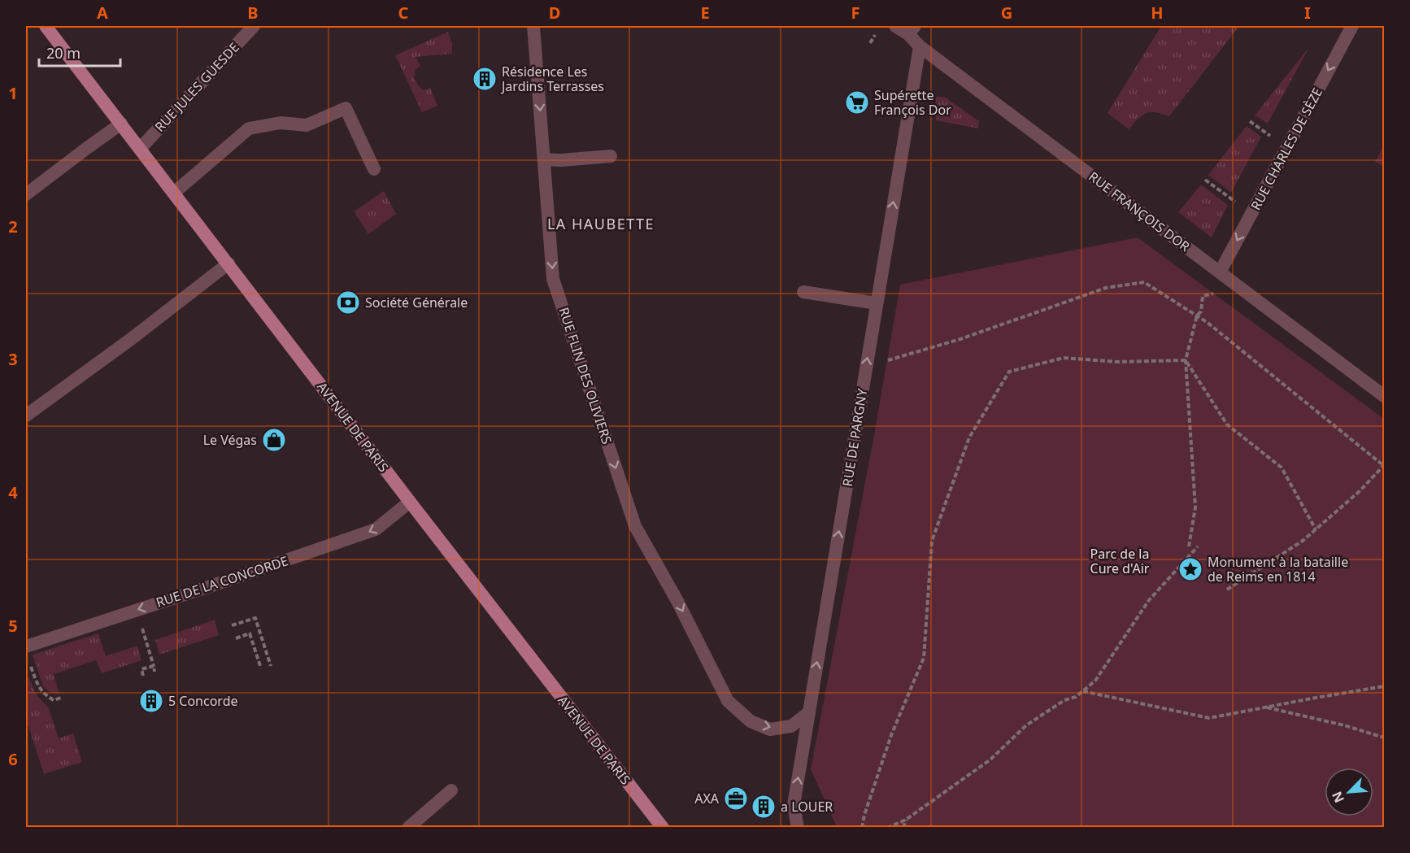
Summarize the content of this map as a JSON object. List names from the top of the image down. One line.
{"streets":{"main road":["AVENUE DE PARIS"],"street":["RUE JULES GUESDE","RUE CHARLES DE SÈZE","RUE FRANÇOIS DOR","RUE FLIN DES OLIVIERS","RUE DE PARGNY","RUE DE LA CONCORDE"]},"crossings":[["RUE JULES GUESDE","AVENUE DE PARIS"],["RUE CHARLES DE SÈZE","RUE FRANÇOIS DOR"],["RUE FRANÇOIS DOR","RUE DE PARGNY"],["RUE FLIN DES OLIVIERS","RUE DE PARGNY"],["AVENUE DE PARIS","RUE DE LA CONCORDE"]],"one_way":["RUE CHARLES DE SÈZE","RUE FLIN DES OLIVIERS","RUE DE PARGNY","RUE DE LA CONCORDE"],"districts":["LA HAUBETTE"],"parks":["Parc de la Cure d'Air"],"places":{"building":["Résidence Les Jardins Terrasses","5 Concorde","a LOUER"],"supermarket":["Supérette François Dor"],"bank":["Société Générale"],"shop":["Le Végas"],"place":["Monument à la bataille de Reims en 1814"],"office":["AXA"]},"scale_bar":"20 m","north":"bottom left","grid":{"columns":["A","B","C","D","E","F","G","H","I"],"rows":["1","2","3","4","5","6"]}}
